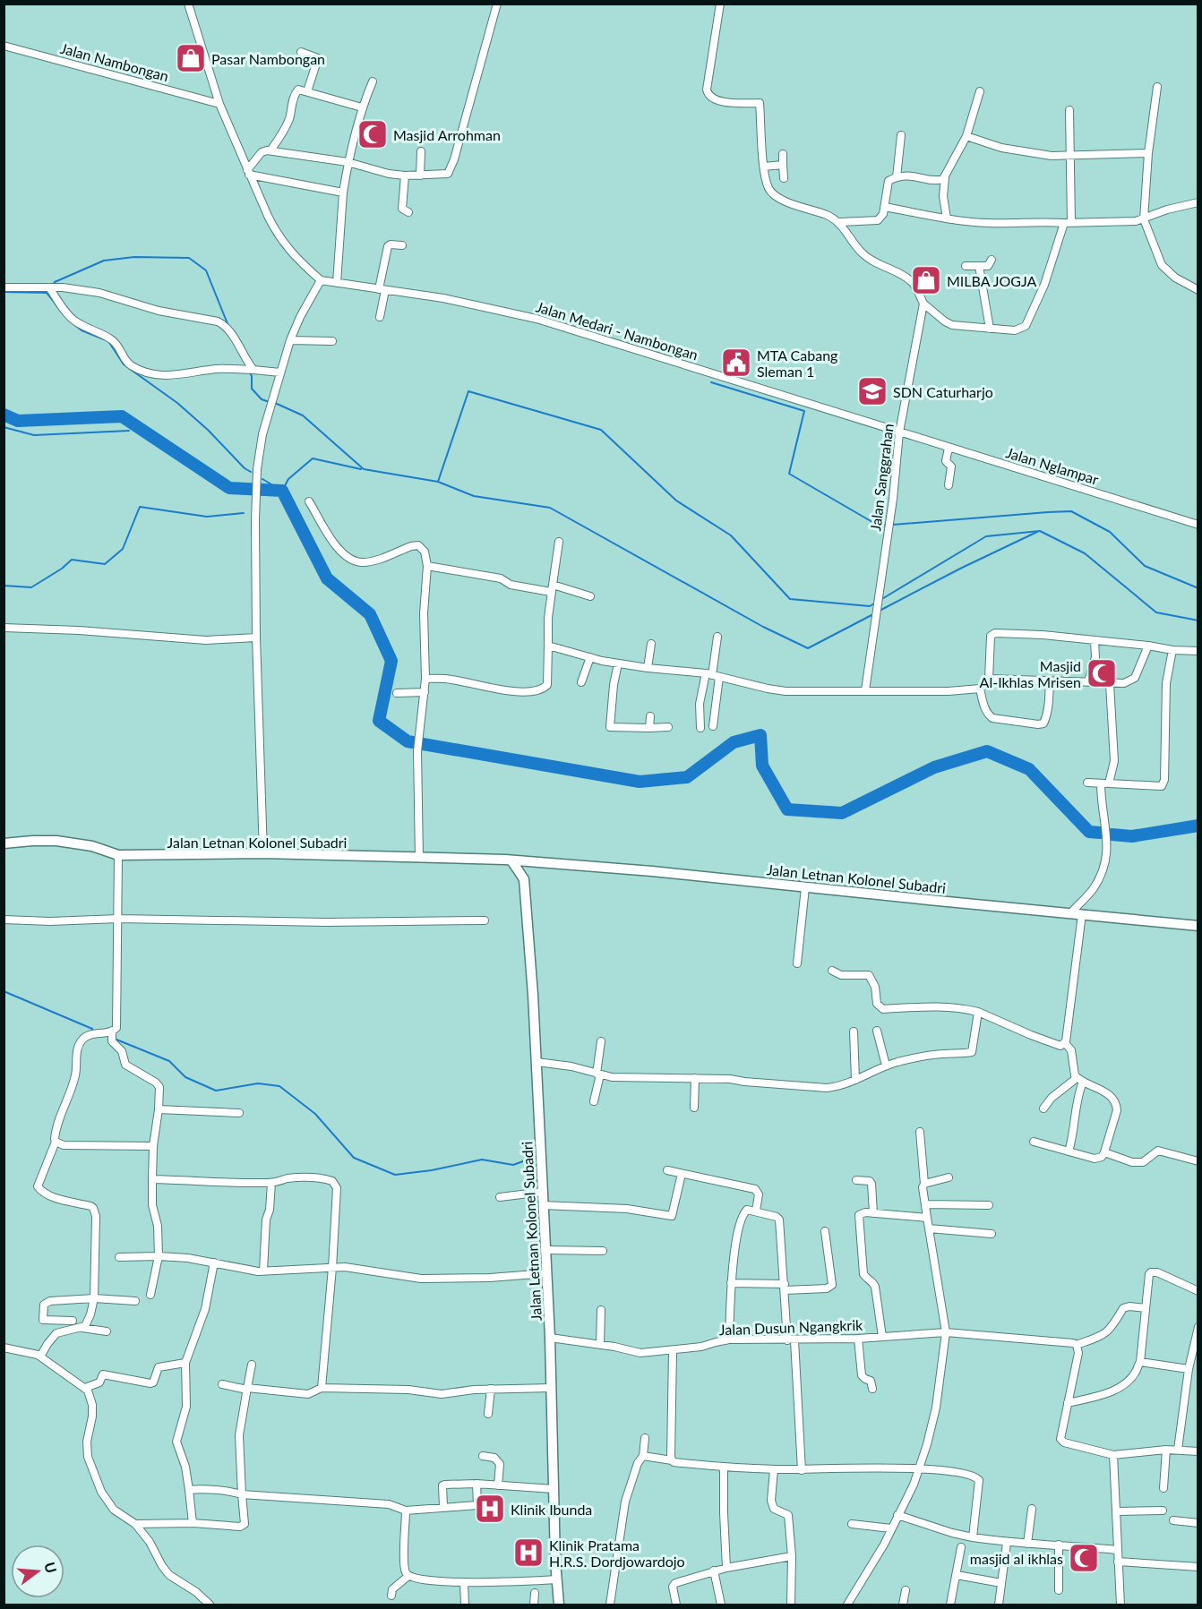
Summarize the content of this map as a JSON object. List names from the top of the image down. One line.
{"streets":{"main road":["Jalan Letnan Kolonel Subadri"],"street":["Jalan Nambongan","Jalan Medari - Nambongan","Jalan Nglampar","Jalan Sanggrahan","Jalan Dusun Ngangkrik"]},"crossings":[["Jalan Medari - Nambongan","Jalan Nglampar"],["Jalan Medari - Nambongan","Jalan Sanggrahan"],["Jalan Nglampar","Jalan Sanggrahan"],["Jalan Letnan Kolonel Subadri","Jalan Dusun Ngangkrik"]],"places":{"shop":["Pasar Nambongan","MILBA JOGJA"],"mosque":["Masjid Arrohman","Masjid Al-Ikhlas Mrisen","masjid al ikhlas"],"public building":["MTA Cabang Sleman 1"],"school or university":["SDN Caturharjo"],"hospital":["Klinik Ibunda","Klinik Pratama H.R.S. Dordjowardojo"]},"north":"right"}
